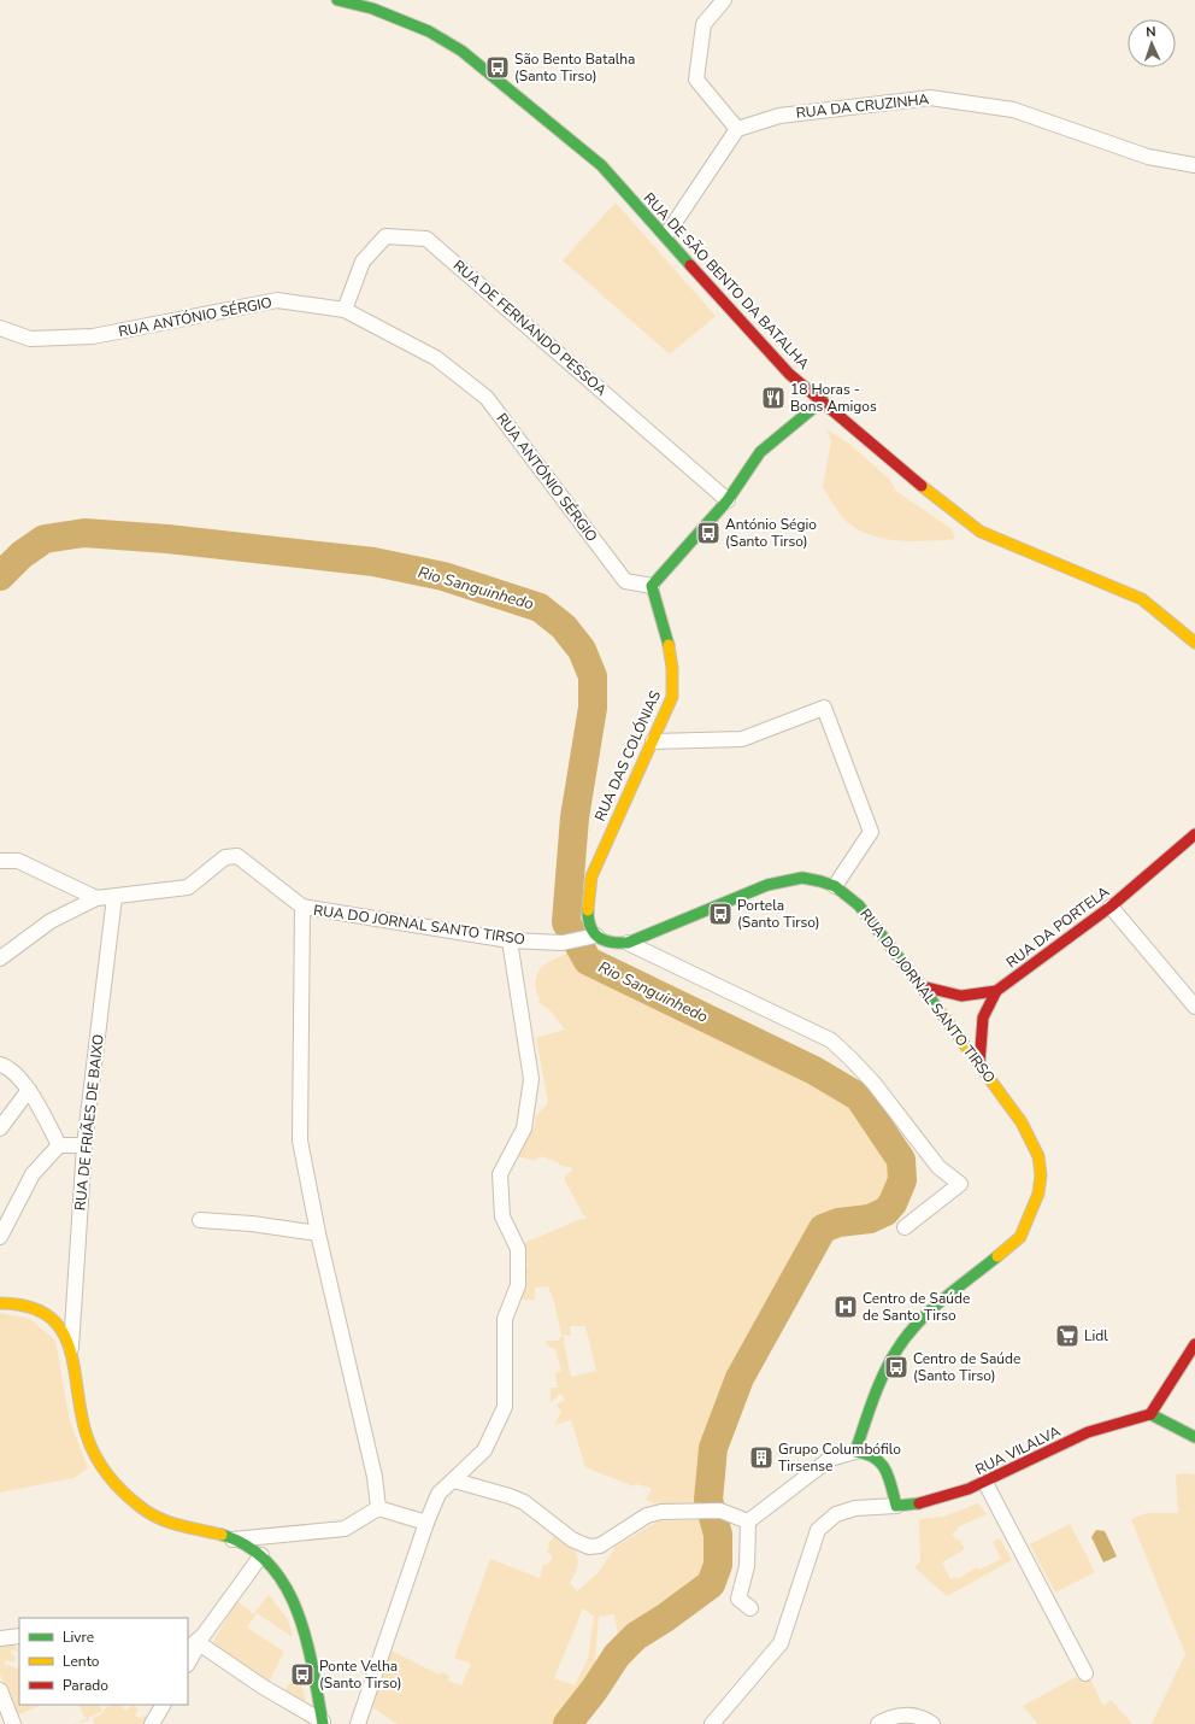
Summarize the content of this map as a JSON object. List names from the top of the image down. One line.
{"streets":{"street":["RUA DA CRUZINHA","RUA DE SÃO BENTO DA BATALHA","RUA ANTÓNIO SÉRGIO","RUA DE FERNANDO PESSOA","RUA DAS COLÓNIAS","RUA DO JORNAL SANTO TIRSO","RUA DA PORTELA","RUA DE FRIÃES DE BAIXO","RUA VILALVA"]},"crossings":[["RUA ANTÓNIO SÉRGIO","RUA DE FERNANDO PESSOA"],["RUA ANTÓNIO SÉRGIO","RUA DAS COLÓNIAS"],["RUA DAS COLÓNIAS","RUA DO JORNAL SANTO TIRSO"],["RUA DO JORNAL SANTO TIRSO","RUA DA PORTELA"],["RUA DO JORNAL SANTO TIRSO","RUA DE FRIÃES DE BAIXO"]],"water":["Rio Sanguinhedo"],"places":{"bus stop":["São Bento Batalha (Santo Tirso)","António Ségio (Santo Tirso)","Portela (Santo Tirso)","Centro de Saúde (Santo Tirso)","Ponte Velha (Santo Tirso)"],"restaurant":["18 Horas - Bons Amigos"],"hospital":["Centro de Saúde de Santo Tirso"],"supermarket":["Lidl"],"building":["Grupo Columbófilo Tirsense"]},"legend":["Livre","Lento","Parado"],"north":"top"}
